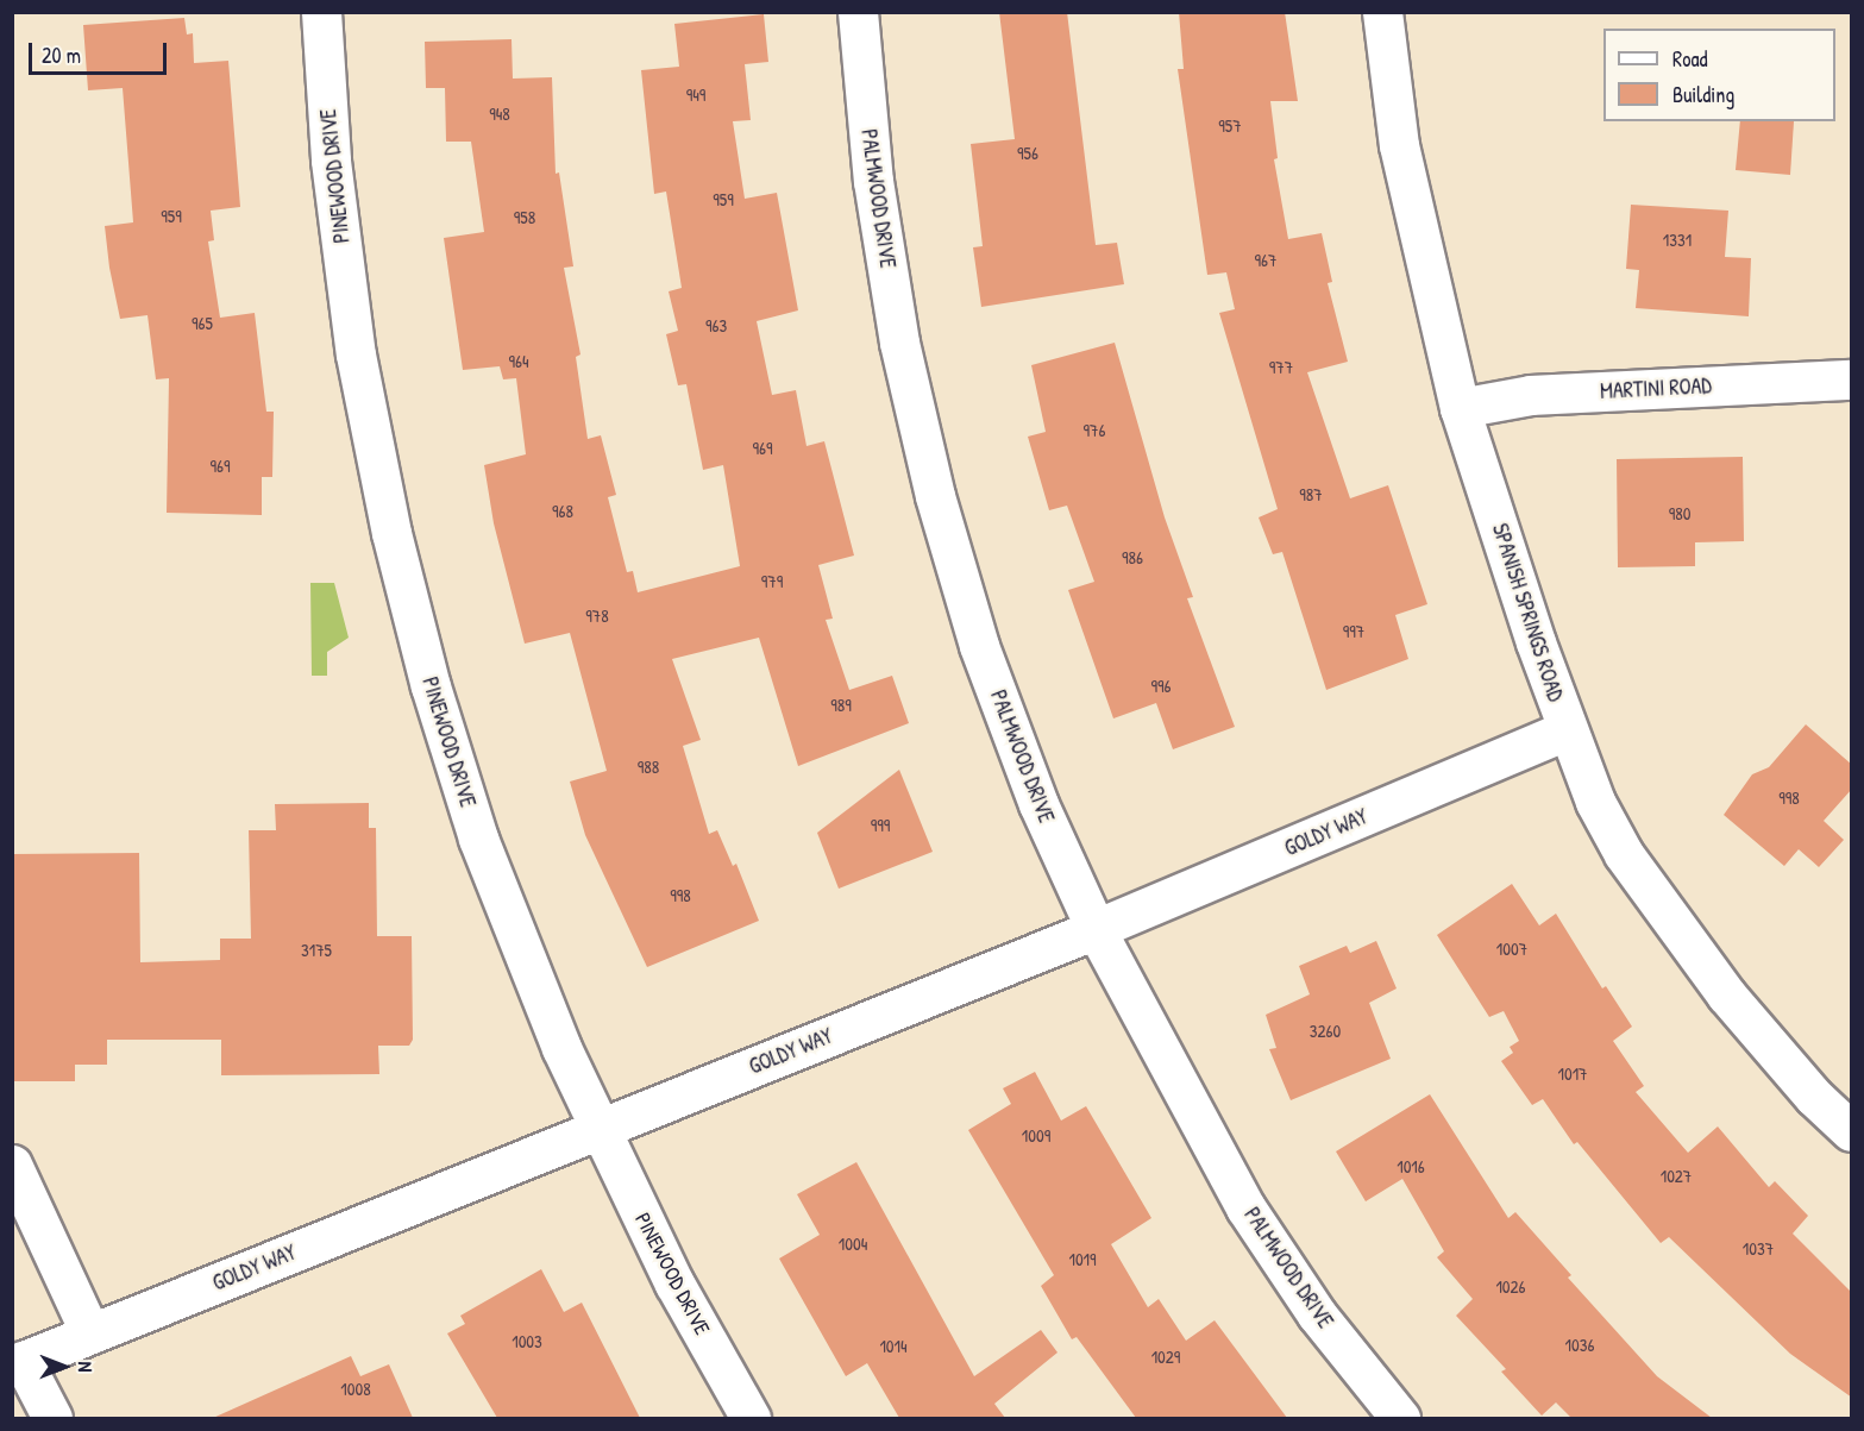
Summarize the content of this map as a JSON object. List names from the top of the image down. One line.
{"streets":{"street":["PINEWOOD DRIVE","PALMWOOD DRIVE","MARTINI ROAD","SPANISH SPRINGS ROAD","GOLDY WAY"]},"crossings":[["PINEWOOD DRIVE","GOLDY WAY"],["PALMWOOD DRIVE","GOLDY WAY"],["MARTINI ROAD","SPANISH SPRINGS ROAD"],["SPANISH SPRINGS ROAD","GOLDY WAY"]],"house_numbers":["949","948","957","956","959","959","958","1331","967","965","963","964","977","976","969","969","987","968","980","986","979","978","997","996","989","988","998","999","998","1007","3175","3260","1017","1009","1016","1027","1004","1037","1019","1026","1003","1036","1014","1029","1008"],"legend":["Road","Building"],"scale_bar":"20 m","north":"right"}
